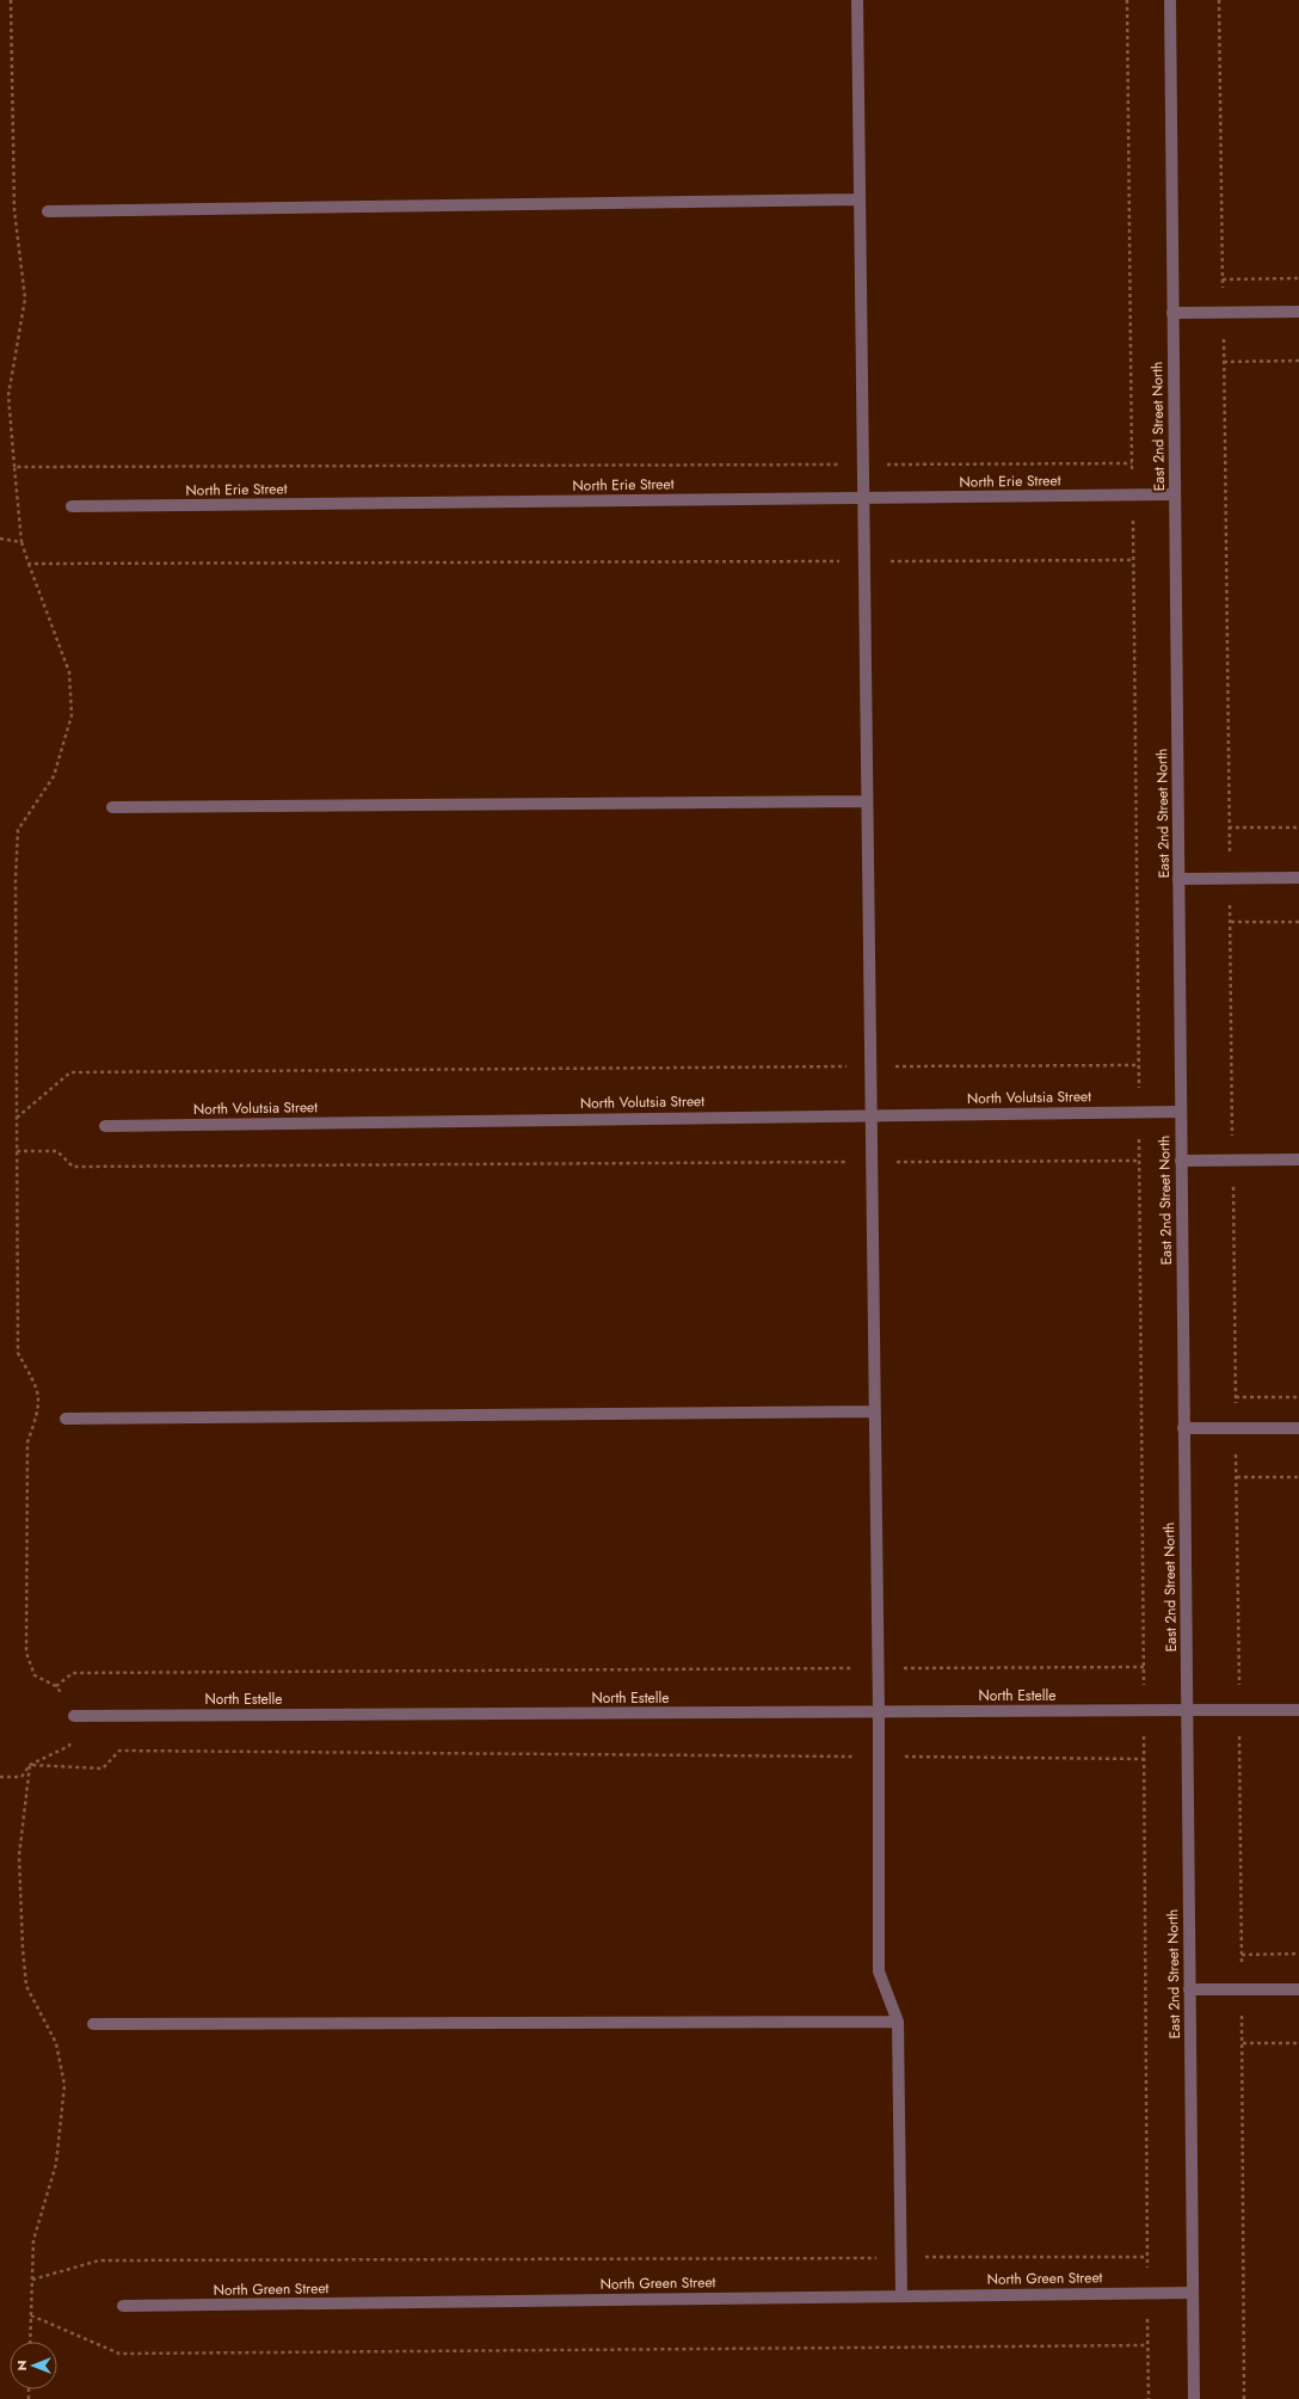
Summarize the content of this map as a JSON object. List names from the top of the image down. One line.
{"streets":{"street":["East 2nd Street North","North Erie Street","North Volutsia Street","North Estelle","North Green Street"]},"crossings":[["East 2nd Street North","North Erie Street"],["East 2nd Street North","North Volutsia Street"],["East 2nd Street North","North Estelle"],["East 2nd Street North","North Green Street"]],"north":"left"}
